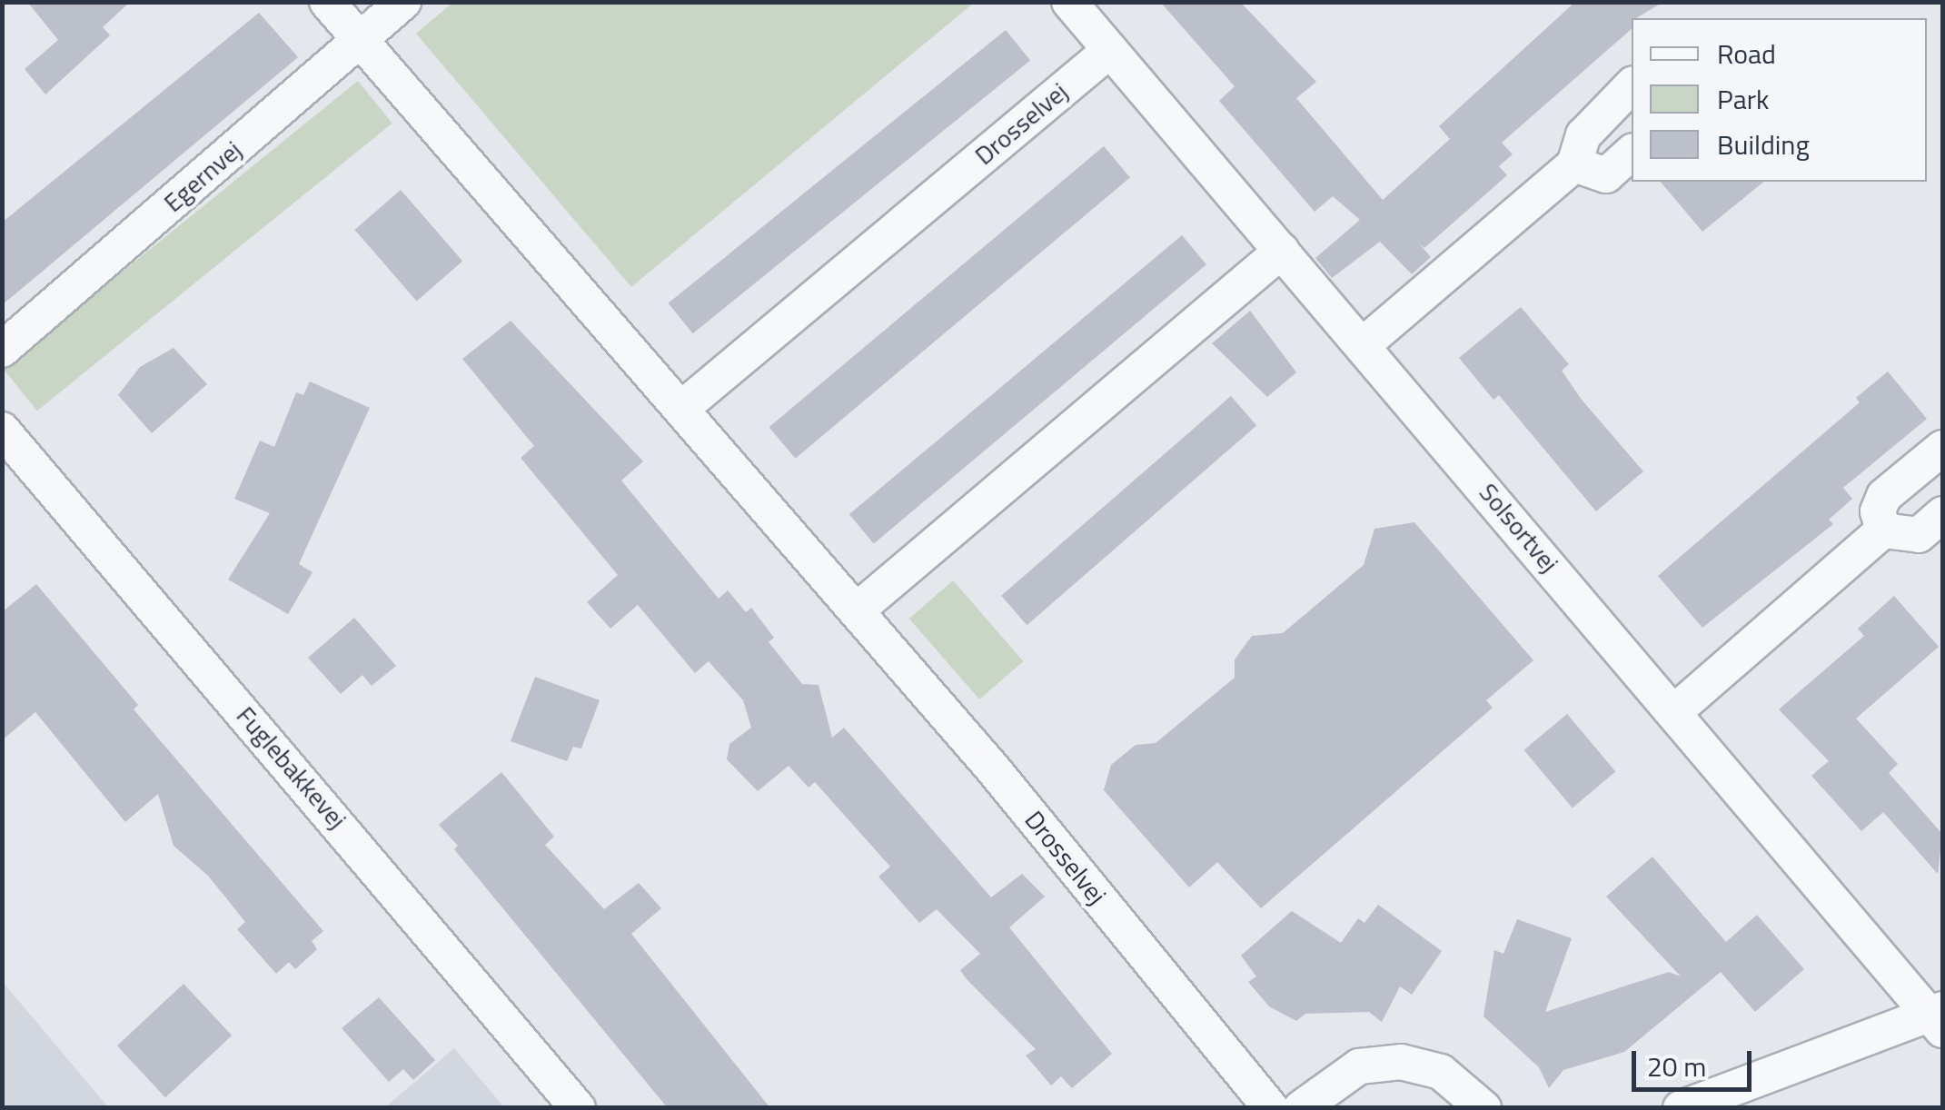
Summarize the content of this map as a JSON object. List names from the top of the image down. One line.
{"streets":{"street":["Drosselvej","Egernvej","Solsortvej","Fuglebakkevej"]},"crossings":[["Drosselvej","Egernvej"],["Drosselvej","Solsortvej"]],"legend":["Road","Park","Building"],"scale_bar":"20 m"}
